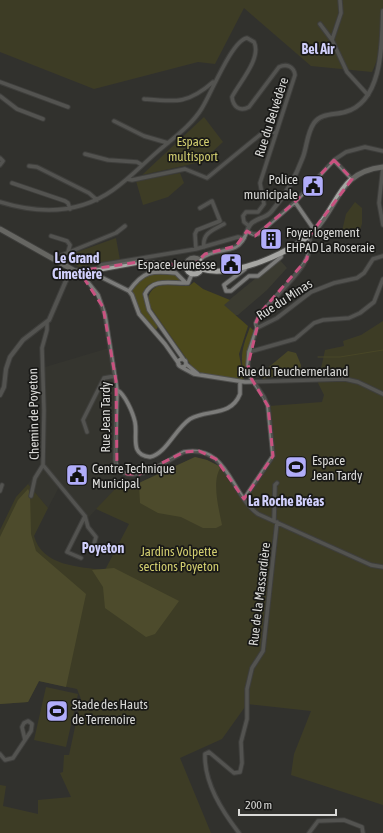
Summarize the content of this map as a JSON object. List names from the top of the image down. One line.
{"streets":{"street":["Rue du Belvédère","Rue du Minas","Rue du Teuchernerland","Chemin de Poyeton","Rue Jean Tardy","Rue de la Massardière"]},"crossings":[["Rue Jean Tardy","Rue de la Massardière"]],"districts":["Bel Air","Le Grand Cimetière","La Roche Bréas","Poyeton"],"parks":["Espace multisport","Jardins Volpette sections Poyeton"],"places":{"public building":["Police municipale","Espace Jeunesse","Centre Technique Municipal"],"building":["Foyer logement EHPAD La Roseraie"],"sports":["Espace Jean Tardy","Stade des Hauts de Terrenoire"]},"scale_bar":"200 m"}
